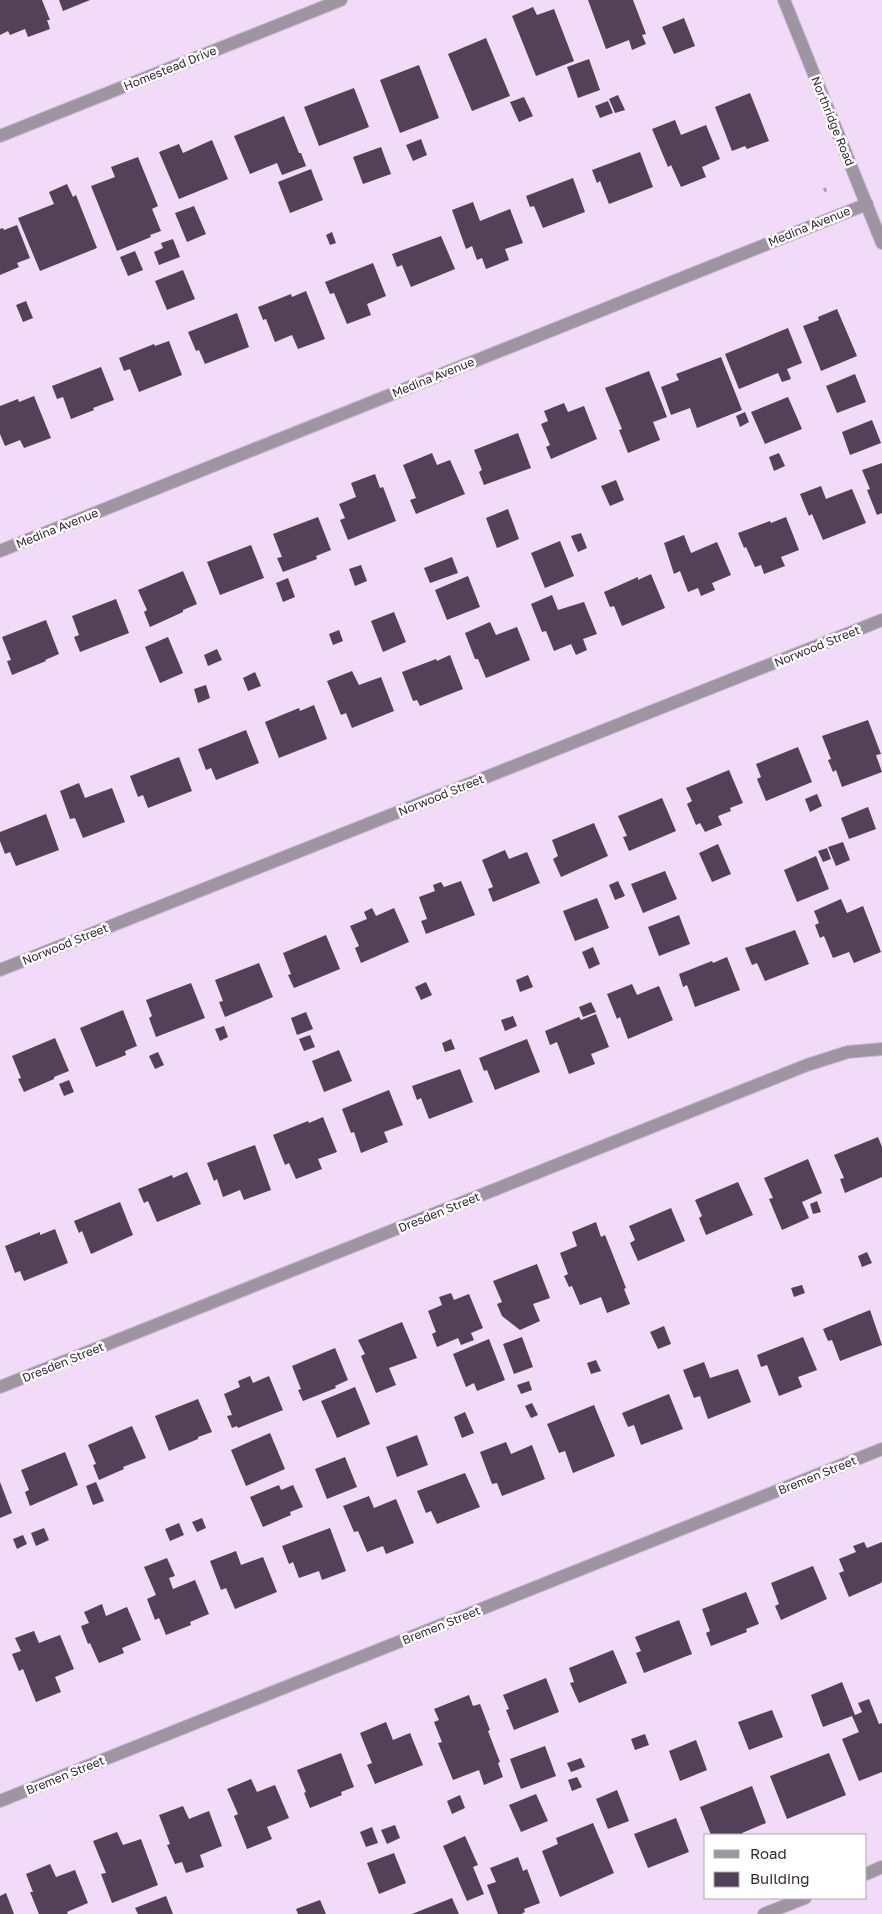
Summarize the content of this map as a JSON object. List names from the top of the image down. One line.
{"streets":{"street":["Homestead Drive","Northridge Road","Medina Avenue","Norwood Street","Dresden Street","Bremen Street"]},"crossings":[["Northridge Road","Medina Avenue"]],"legend":["Road","Building"]}
